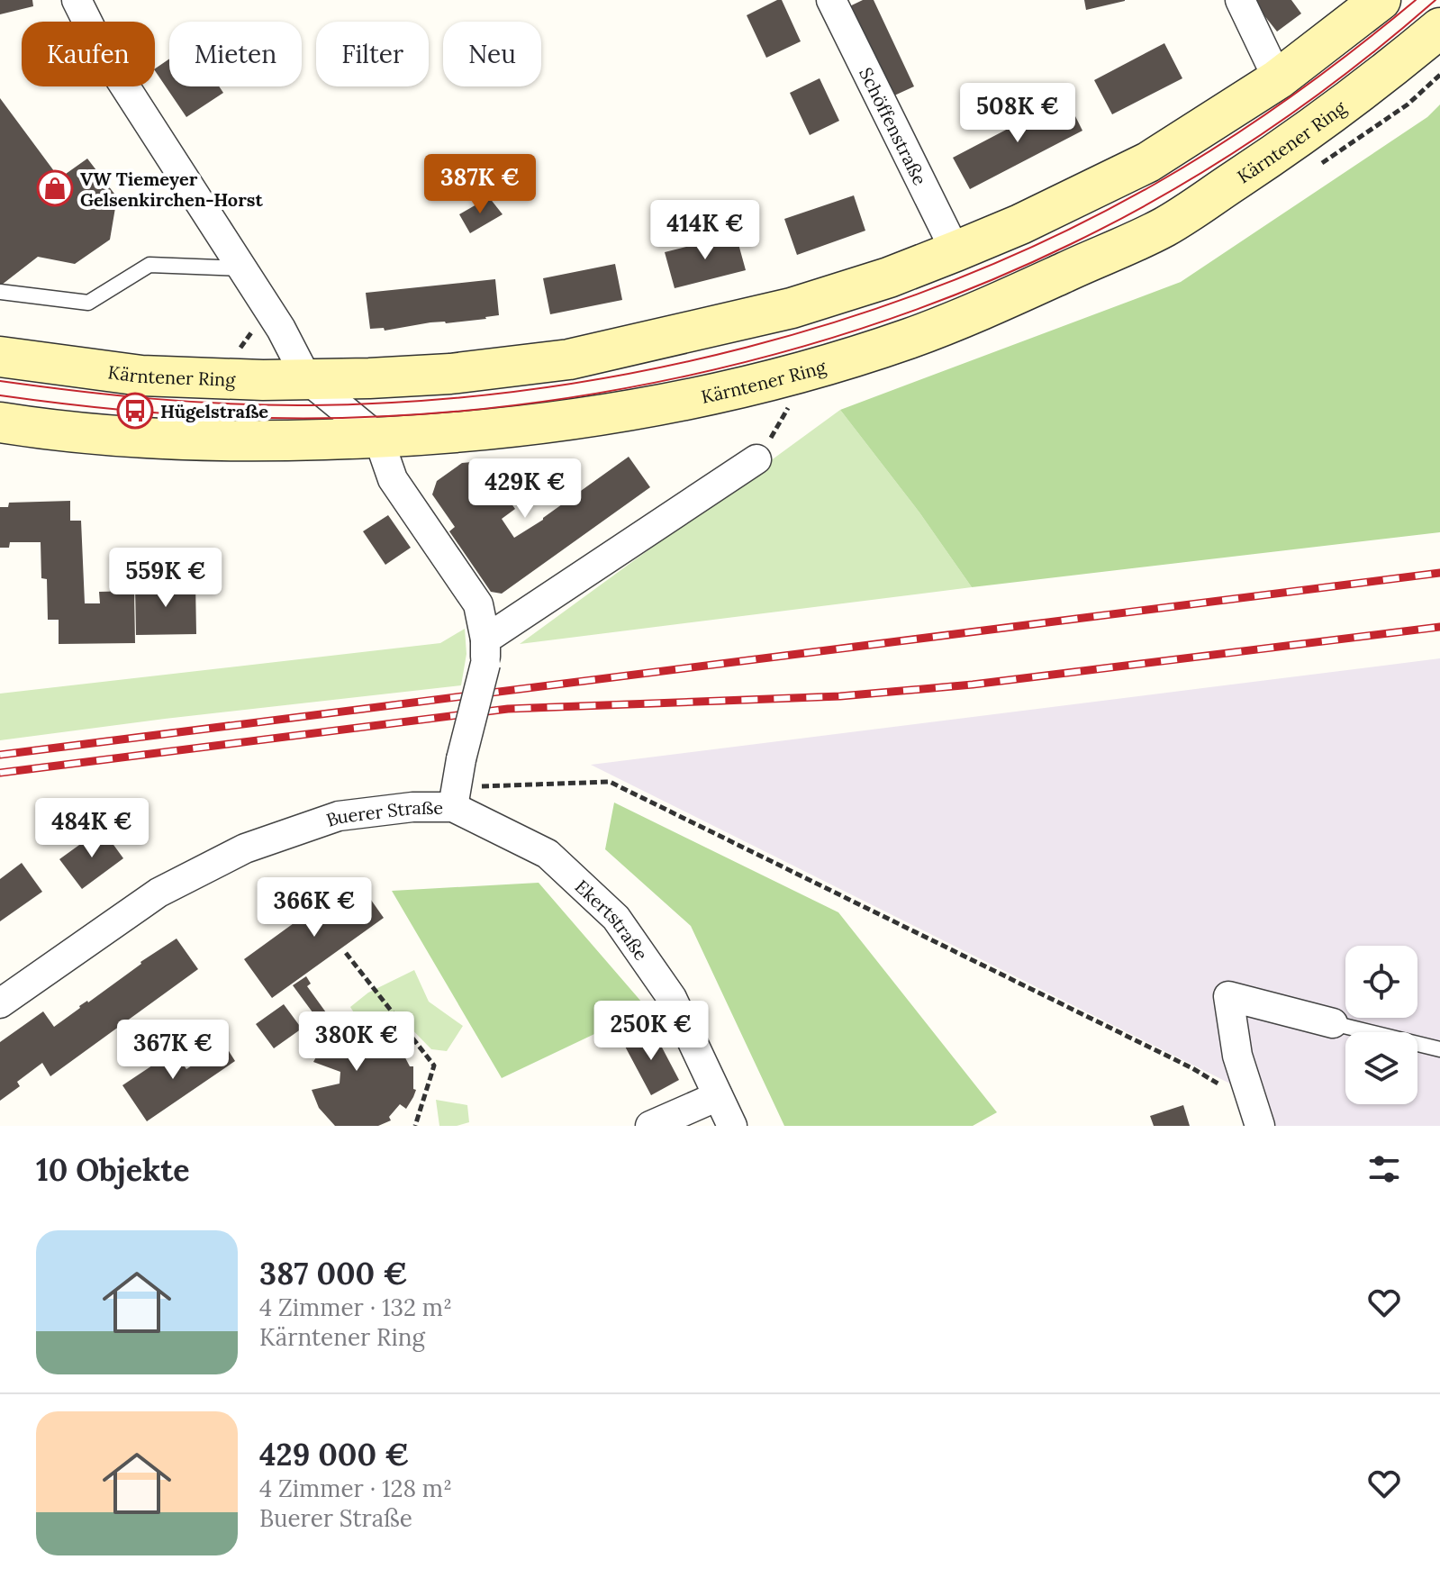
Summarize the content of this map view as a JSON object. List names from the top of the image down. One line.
{"streets":{"main road":["Kärntener Ring"],"street":["Schöffenstraße","Buerer Straße","Ekertstraße"]},"crossings":[["Schöffenstraße","Kärntener Ring"],["Buerer Straße","Ekertstraße"]],"places":{"shop":["VW Tiemeyer Gelsenkirchen-Horst"],"bus stop":["Hügelstraße"]},"page":{"chip":["Kaufen","Mieten","Filter","Neu"],"price":["508K €","387K €","414K €","429K €","559K €","484K €","366K €","250K €","380K €","367K €"],"heading":"10 Objekte","list":[{"name":"387 000 €","note":"4 Zimmer · 132 m² · Kärntener Ring"},{"name":"429 000 €","note":"4 Zimmer · 128 m² · Buerer Straße"}]}}
